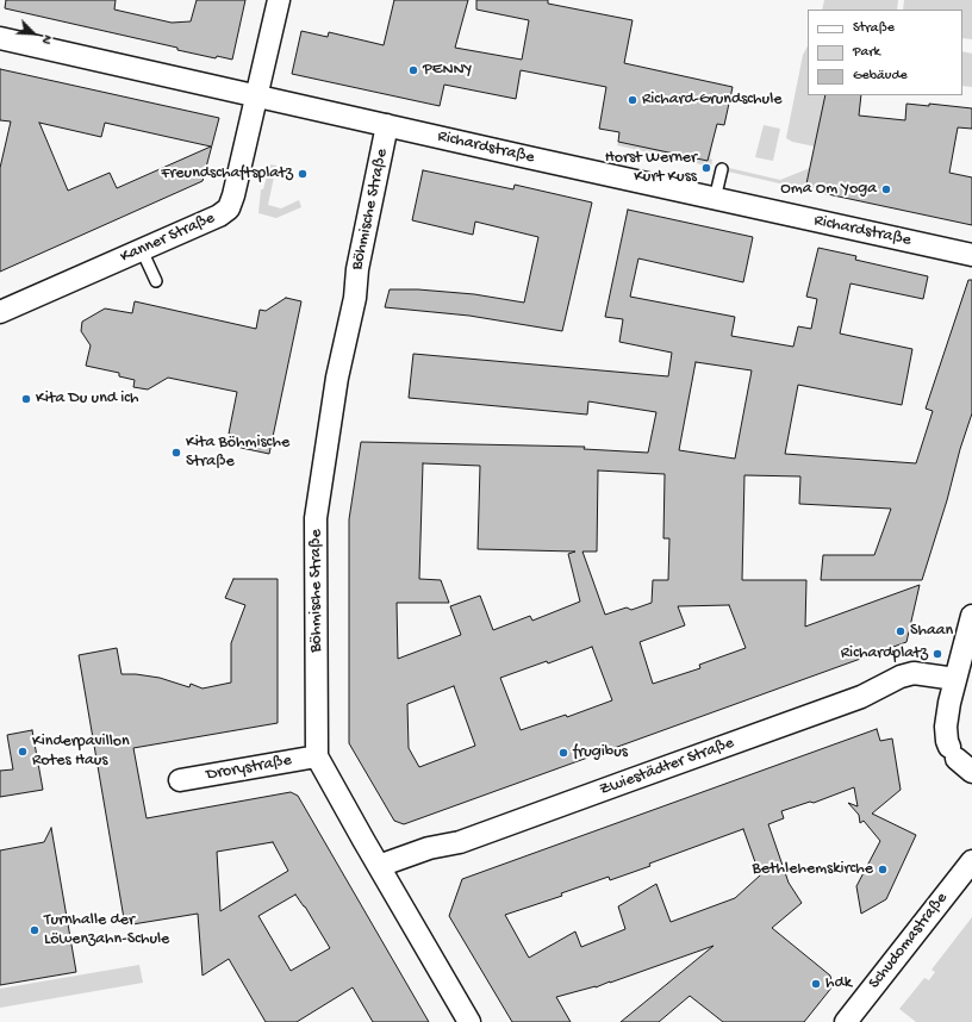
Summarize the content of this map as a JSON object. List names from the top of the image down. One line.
{"streets":{"street":["Richardstraße","Böhmische Straße","Kanner Straße","Zwiestädter Straße","Drorystraße","Schudomastraße"]},"crossings":[["Richardstraße","Böhmische Straße"],["Richardstraße","Kanner Straße"],["Böhmische Straße","Zwiestädter Straße"],["Böhmische Straße","Drorystraße"]],"places":["PENNY","Richard-Grundschule","Horst Werner Kurt Kuss","Freundschaftsplatz","Oma Om Yoga","Kita Du und ich","Kita Böhmische Straße","Shaan","Richardplatz","Kinderpavillon Rotes Haus","frugibus","Bethlehemskirche","Turnhalle der Löwenzahn-Schule","hdk"],"legend":["Straße","Park","Gebäude"],"north":"bottom right"}
